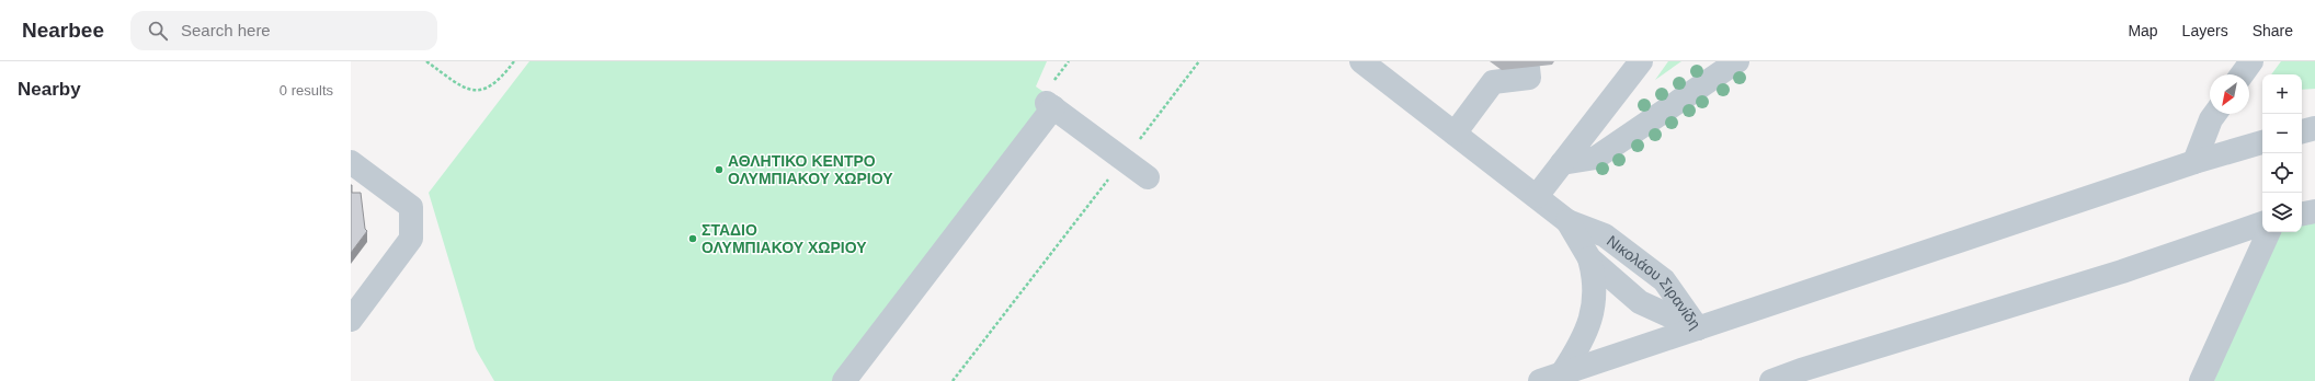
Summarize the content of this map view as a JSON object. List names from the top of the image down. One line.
{"streets":{"street":["Νικολάου Σιρανίδη"]},"places":["ΑΘΛΗΤΙΚΟ ΚΕΝΤΡΟ ΟΛΥΜΠΙΑΚΟΥ ΧΩΡΙΟΥ","ΣΤΑΔΙΟ ΟΛΥΜΠΙΑΚΟΥ ΧΩΡΙΟΥ"],"north":"bottom left","page":{"header":"Nearbee","search":"Search here","nav":["Map","Layers","Share"],"heading":["Nearby","0 results"],"map_buttons":["+","−"]}}
